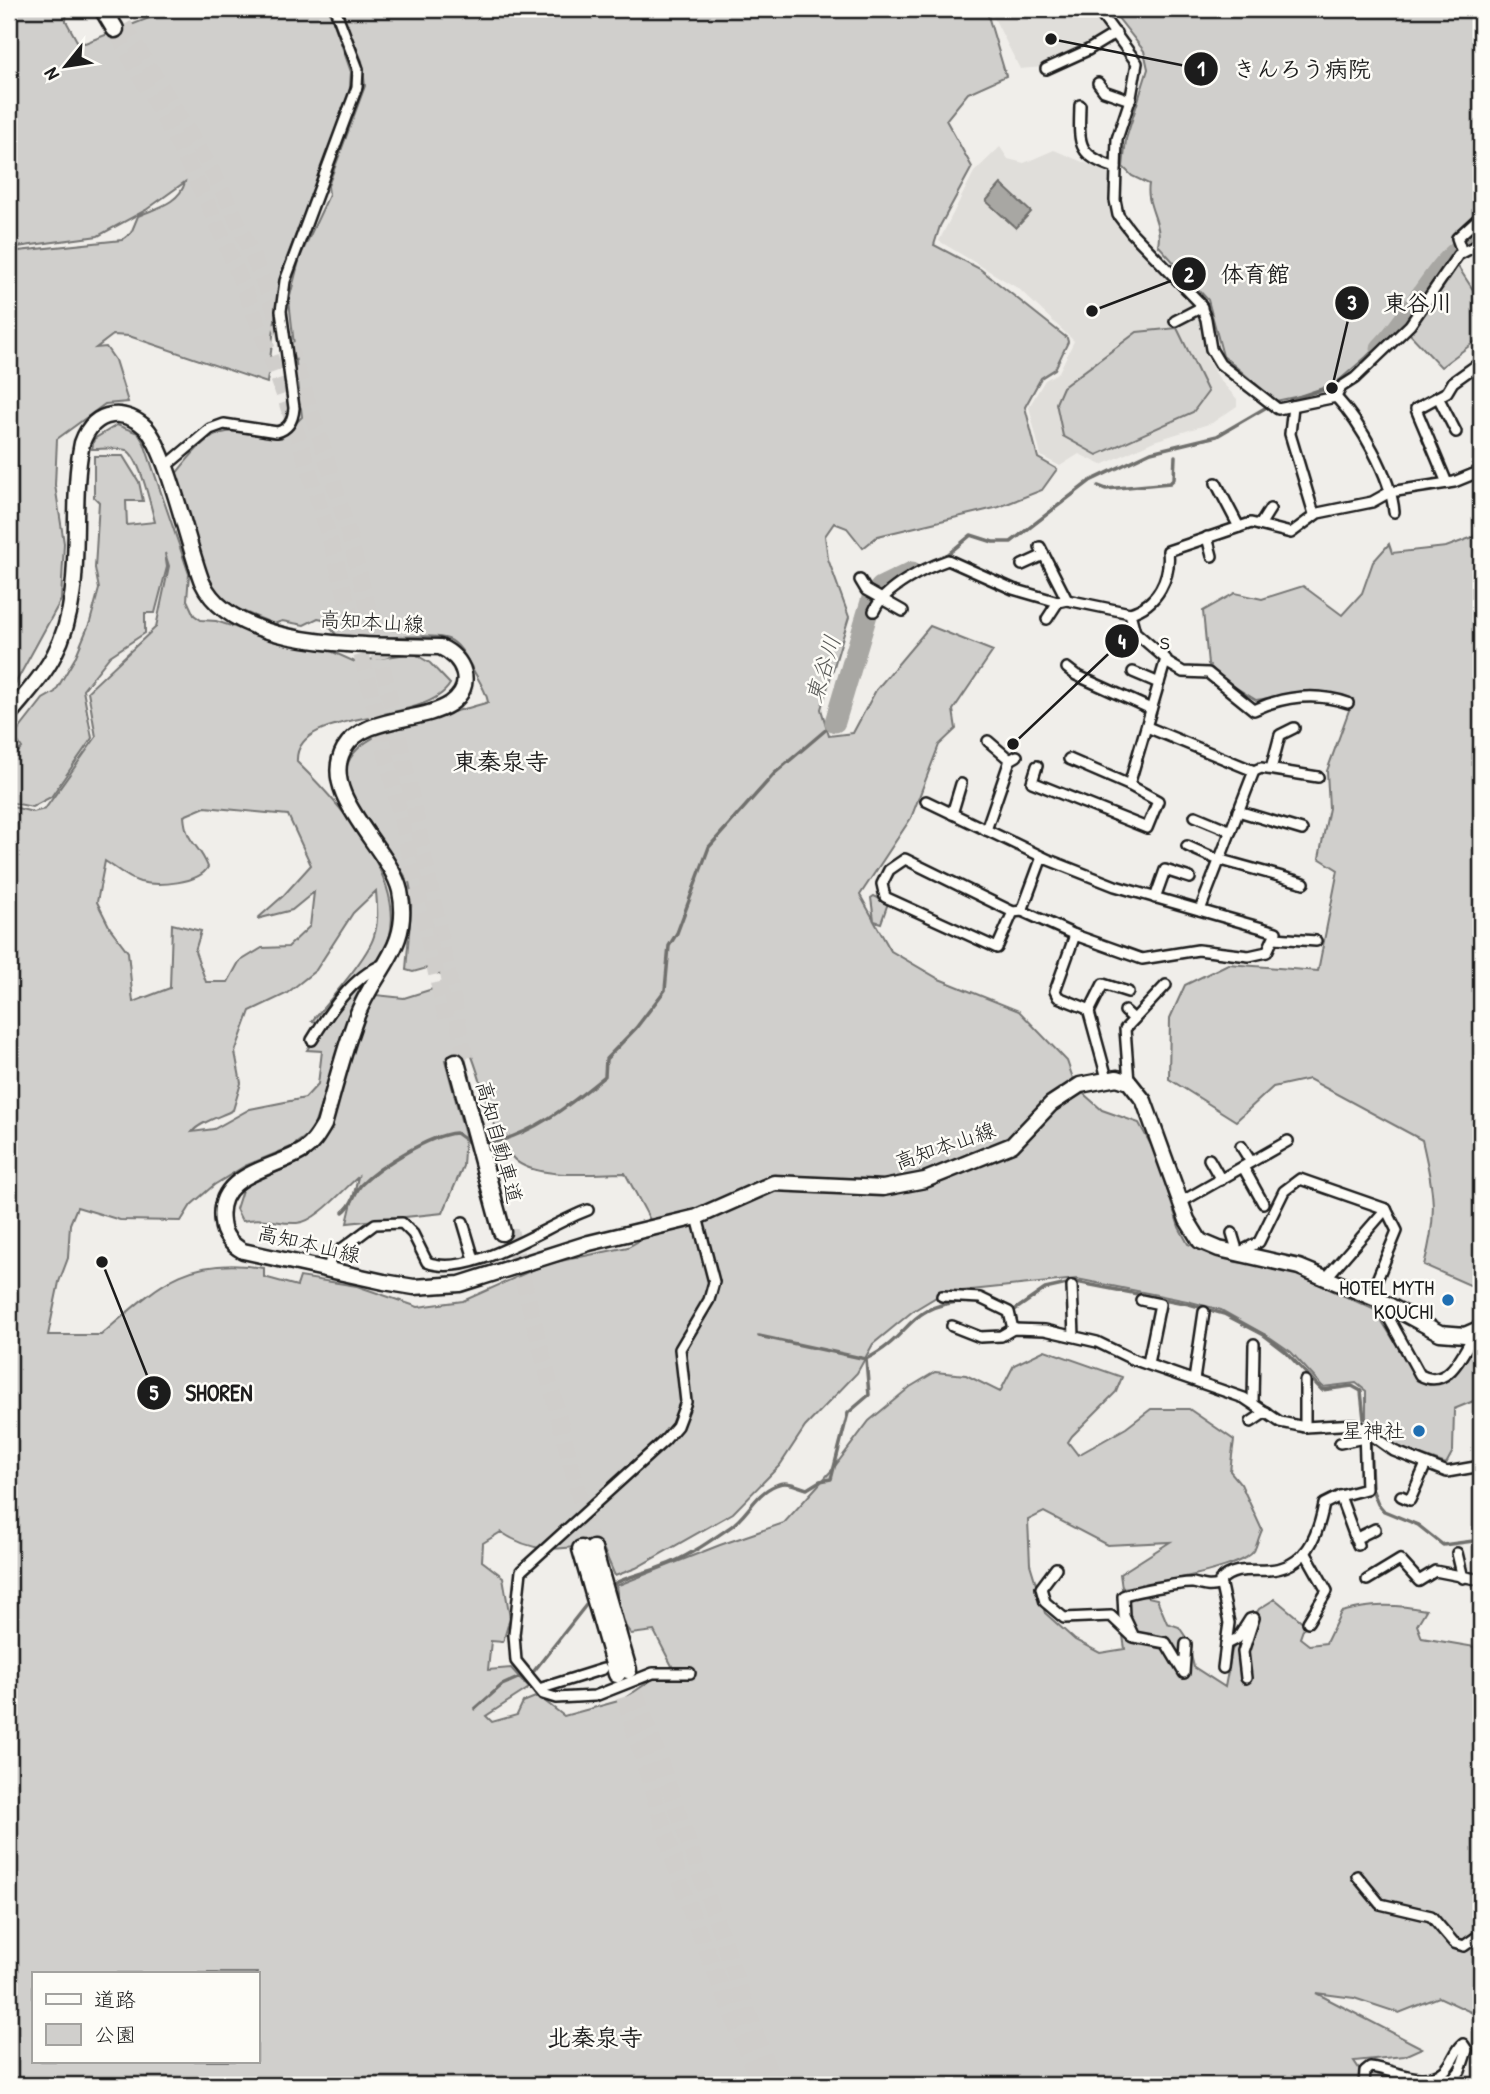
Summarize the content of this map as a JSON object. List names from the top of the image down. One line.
{"streets":{"highway":["高知自動車道"],"main road":["高知本山線"]},"districts":["東秦泉寺","北秦泉寺"],"water":["東谷川"],"places":["きんろう病院","体育館","東谷川","ｓ","SHOREN","HOTEL MYTH KOUCHI","星神社"],"legend":["道路","公園"],"north":"bottom left"}
